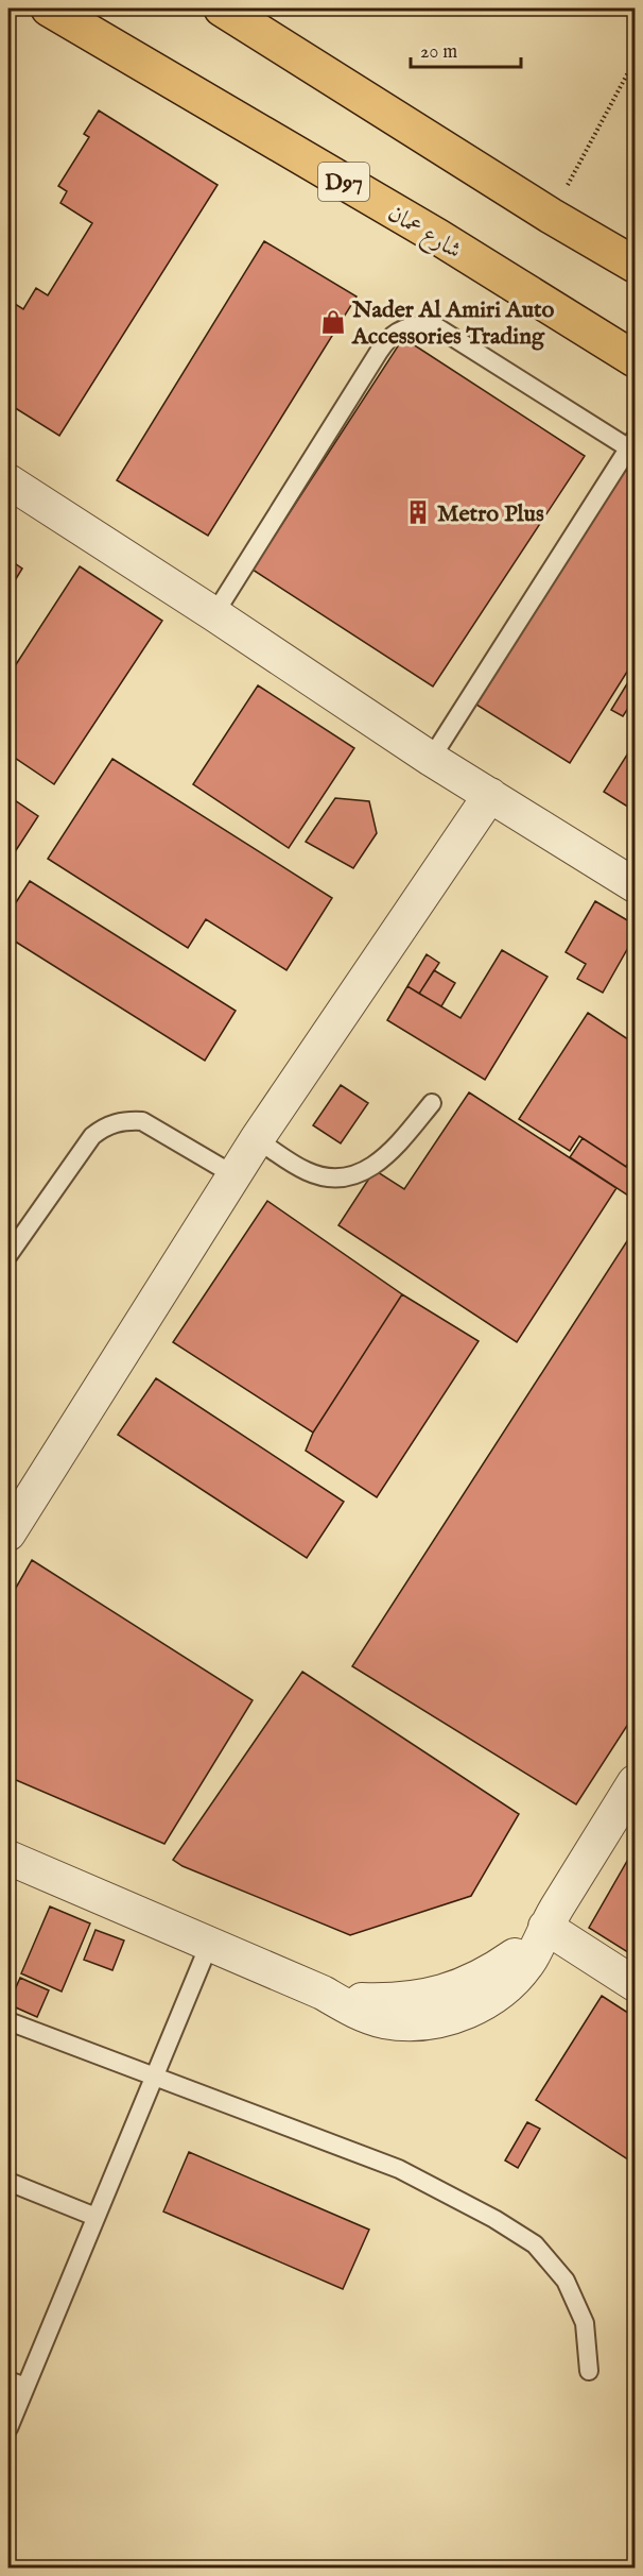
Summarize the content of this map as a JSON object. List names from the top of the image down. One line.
{"streets":{"main road":["D97","شارع عمان"]},"places":{"shop":["Nader Al Amiri Auto Accessories Trading"],"building":["Metro Plus"]},"scale_bar":"20 m"}
